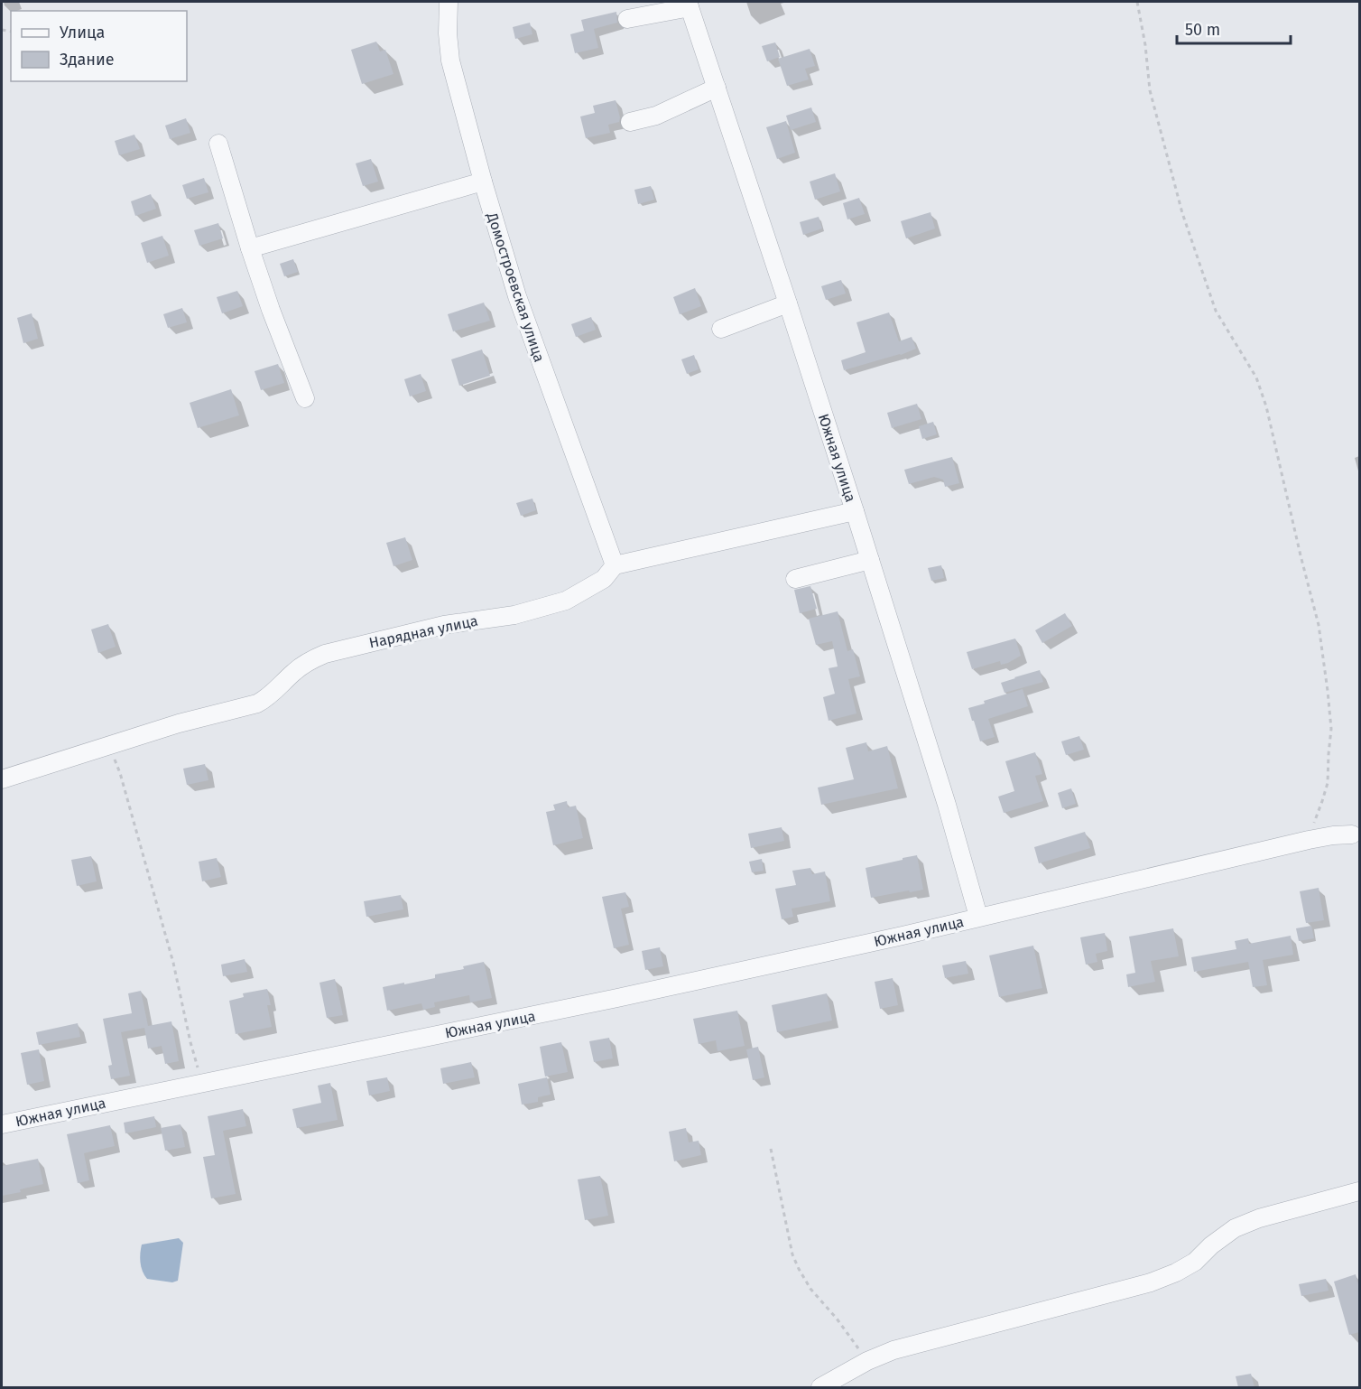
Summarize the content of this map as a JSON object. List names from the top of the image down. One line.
{"streets":{"street":["Домостроевская улица","Южная улица","Нарядная улица"]},"crossings":[["Домостроевская улица","Нарядная улица"]],"legend":["Улица","Здание"],"scale_bar":"50 m"}
